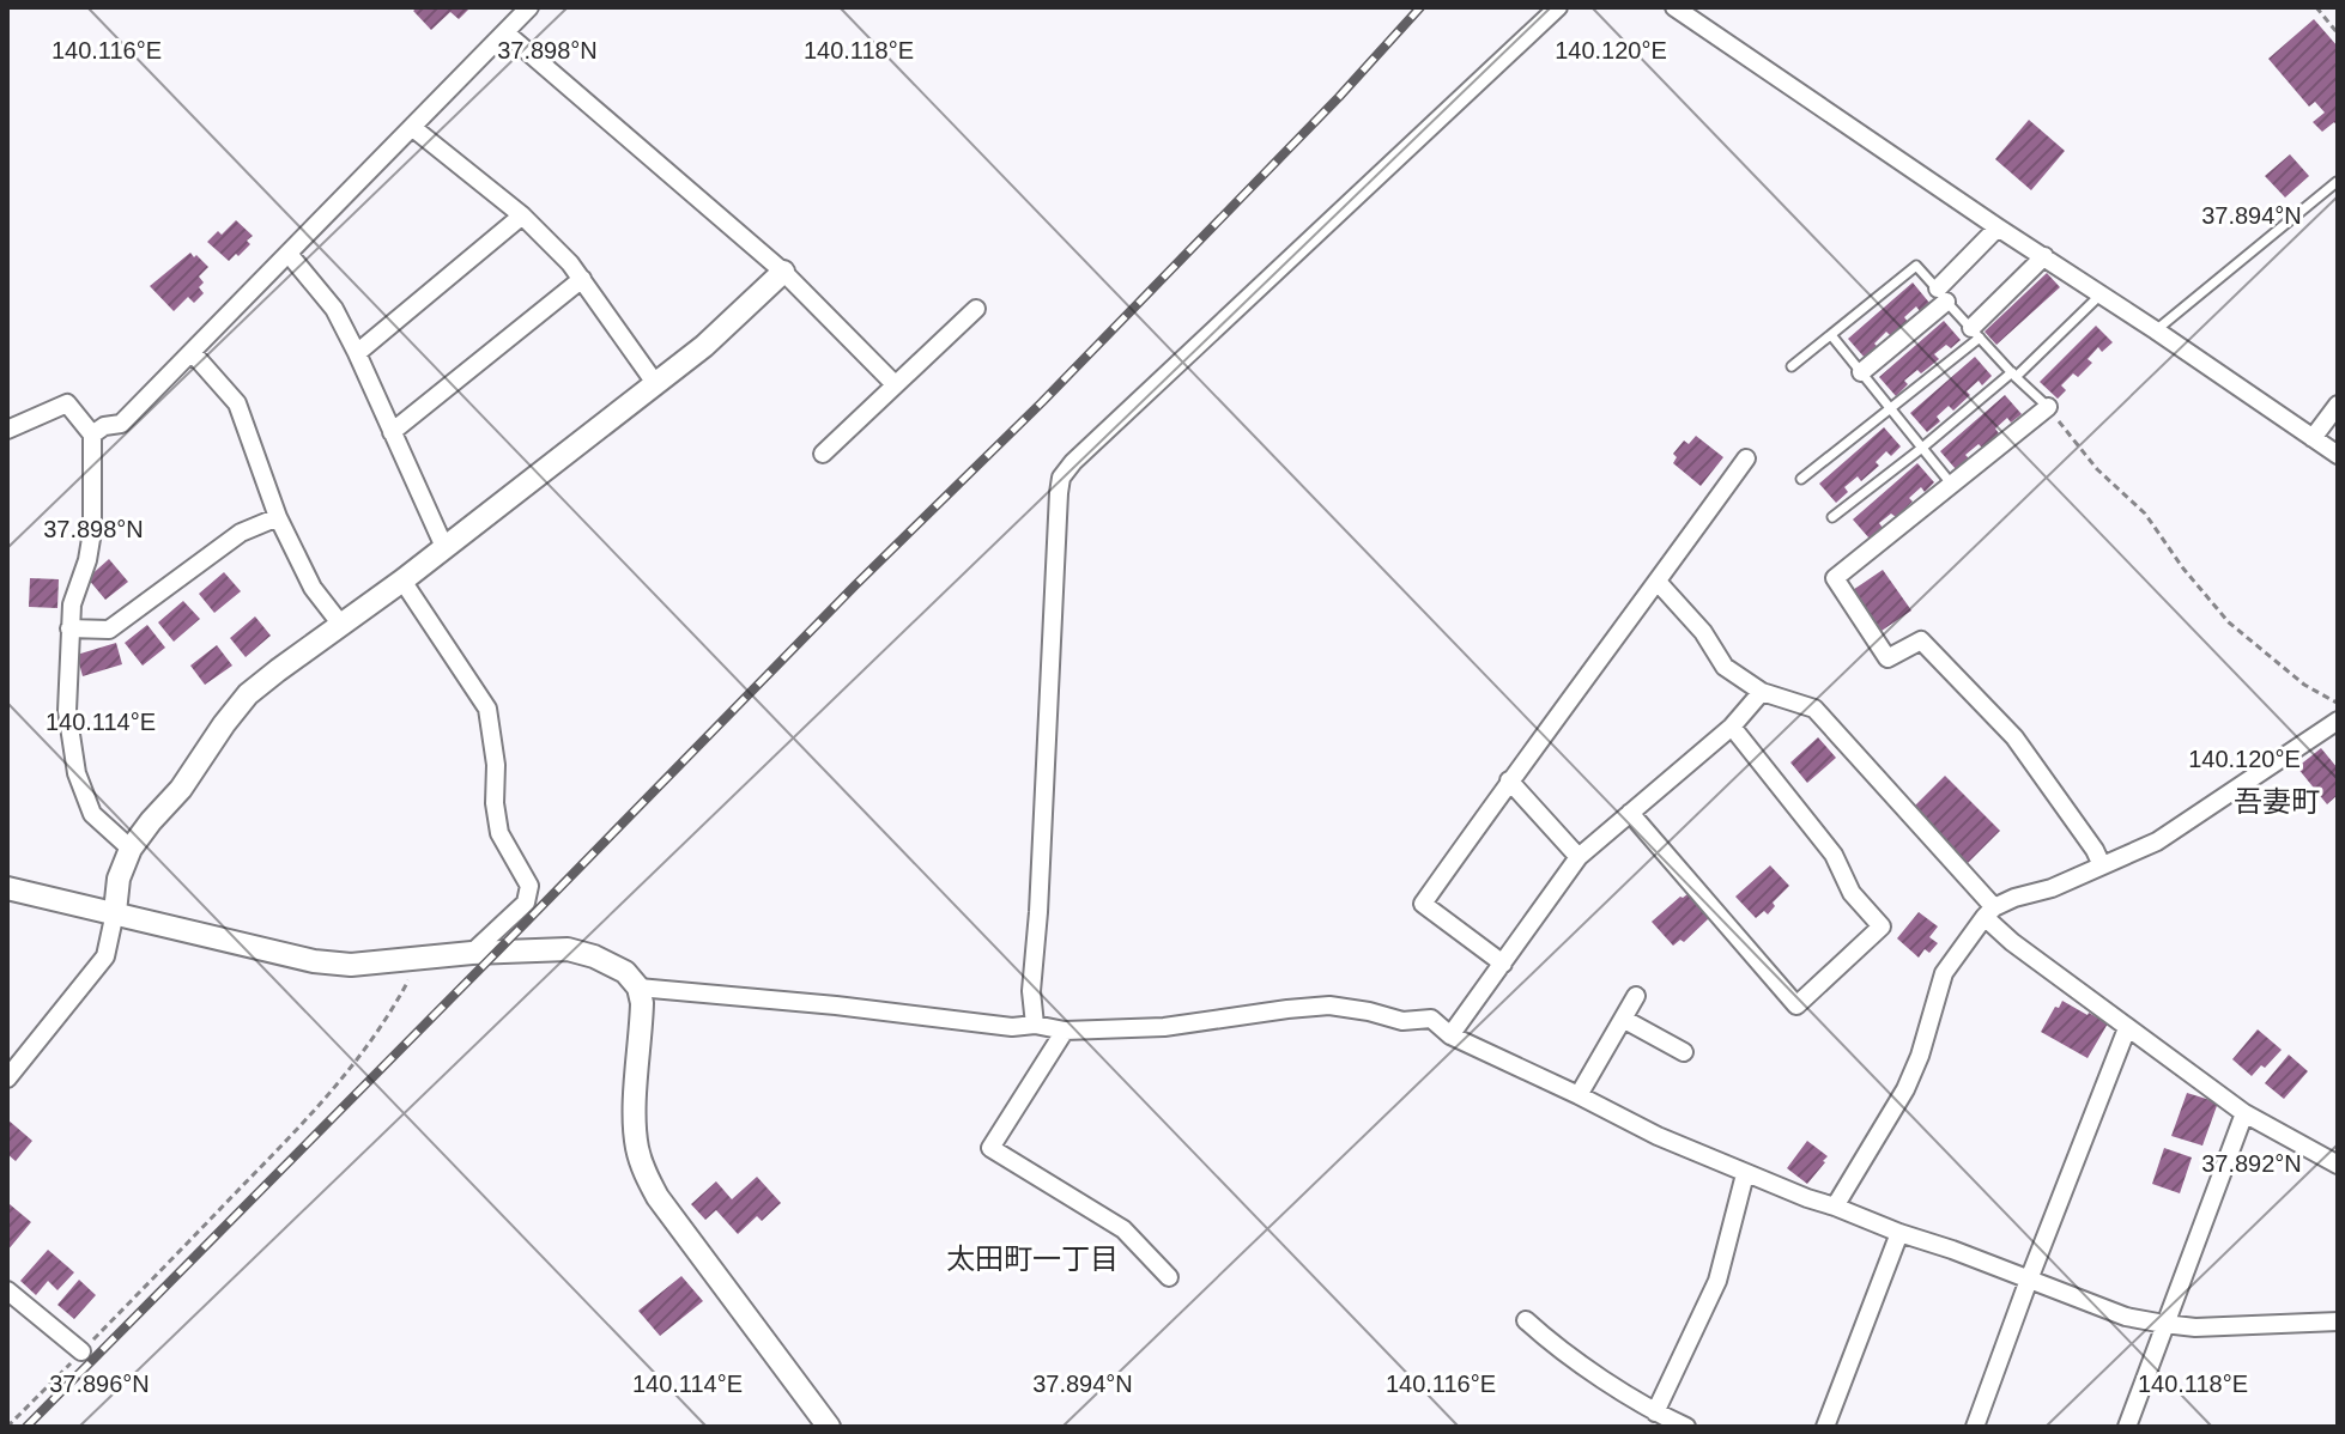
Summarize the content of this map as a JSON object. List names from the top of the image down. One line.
{"districts":["吾妻町","太田町一丁目"],"coordinates":["37.898°N","140.116°E","140.118°E","140.120°E","37.894°N","140.114°E","37.892°N","37.896°N"]}
